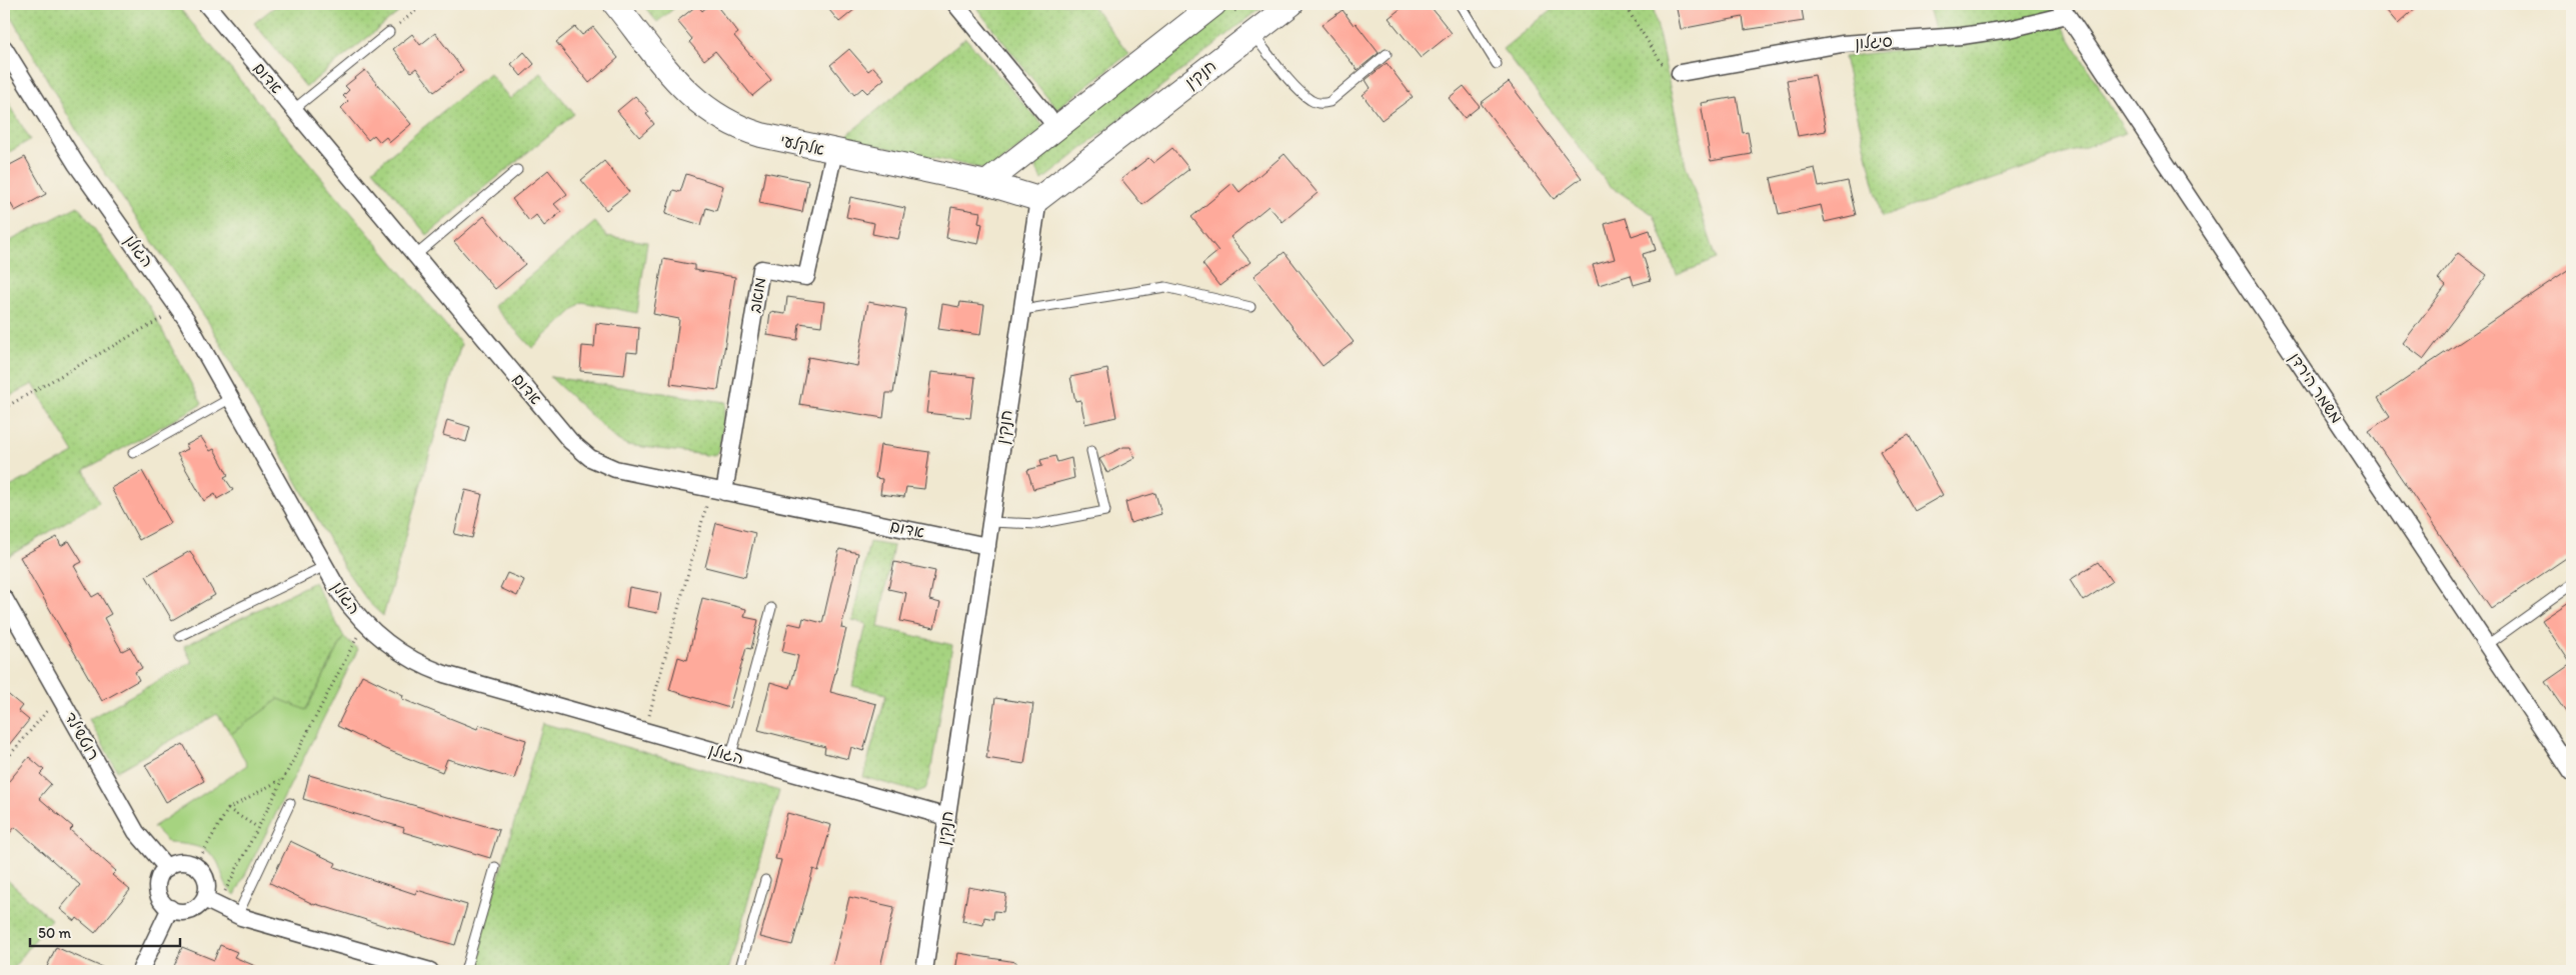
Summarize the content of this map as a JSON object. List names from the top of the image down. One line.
{"streets":{"street":["סיגלון","חנקין","אדום","אלקלעי","הגולן","מואב","משמר הירדן","רוטשילד"]},"crossings":[["סיגלון","משמר הירדן"],["חנקין","אדום"],["חנקין","אלקלעי"],["חנקין","הגולן"],["אדום","מואב"],["אלקלעי","מואב"]],"scale_bar":"50 m"}
